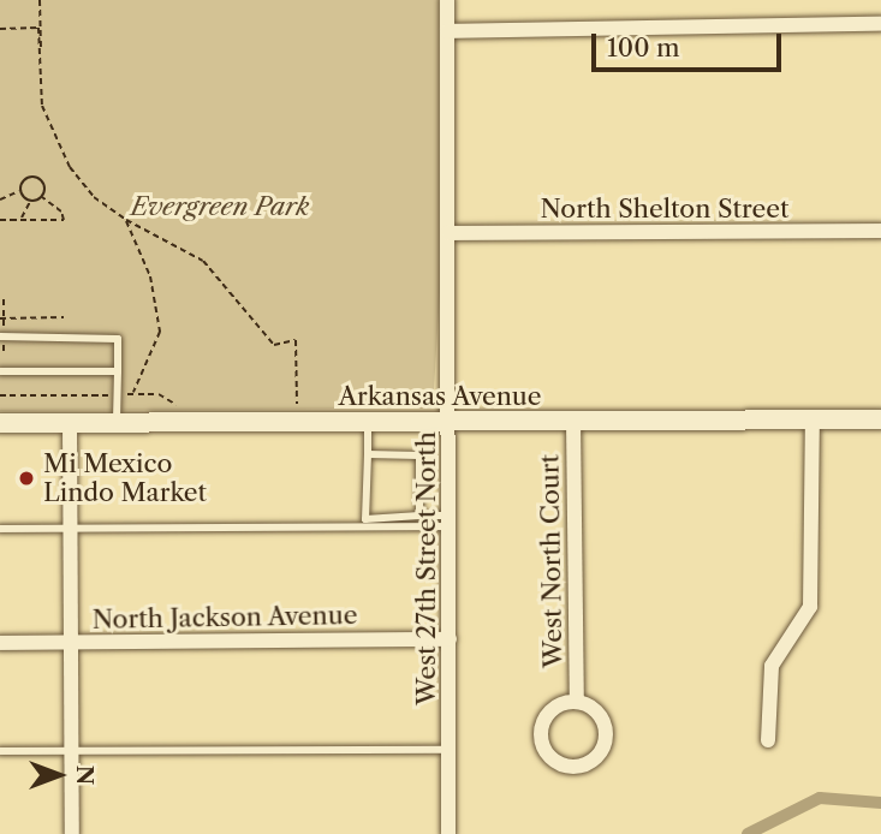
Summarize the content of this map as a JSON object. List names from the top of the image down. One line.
{"streets":{"street":["North Shelton Street","Arkansas Avenue","West North Court","West 27th Street North","North Jackson Avenue"]},"crossings":[["North Shelton Street","West 27th Street North"],["Arkansas Avenue","West North Court"],["Arkansas Avenue","West 27th Street North"],["West 27th Street North","North Jackson Avenue"]],"parks":["Evergreen Park"],"places":["Mi Mexico Lindo Market"],"scale_bar":"100 m","north":"right"}
